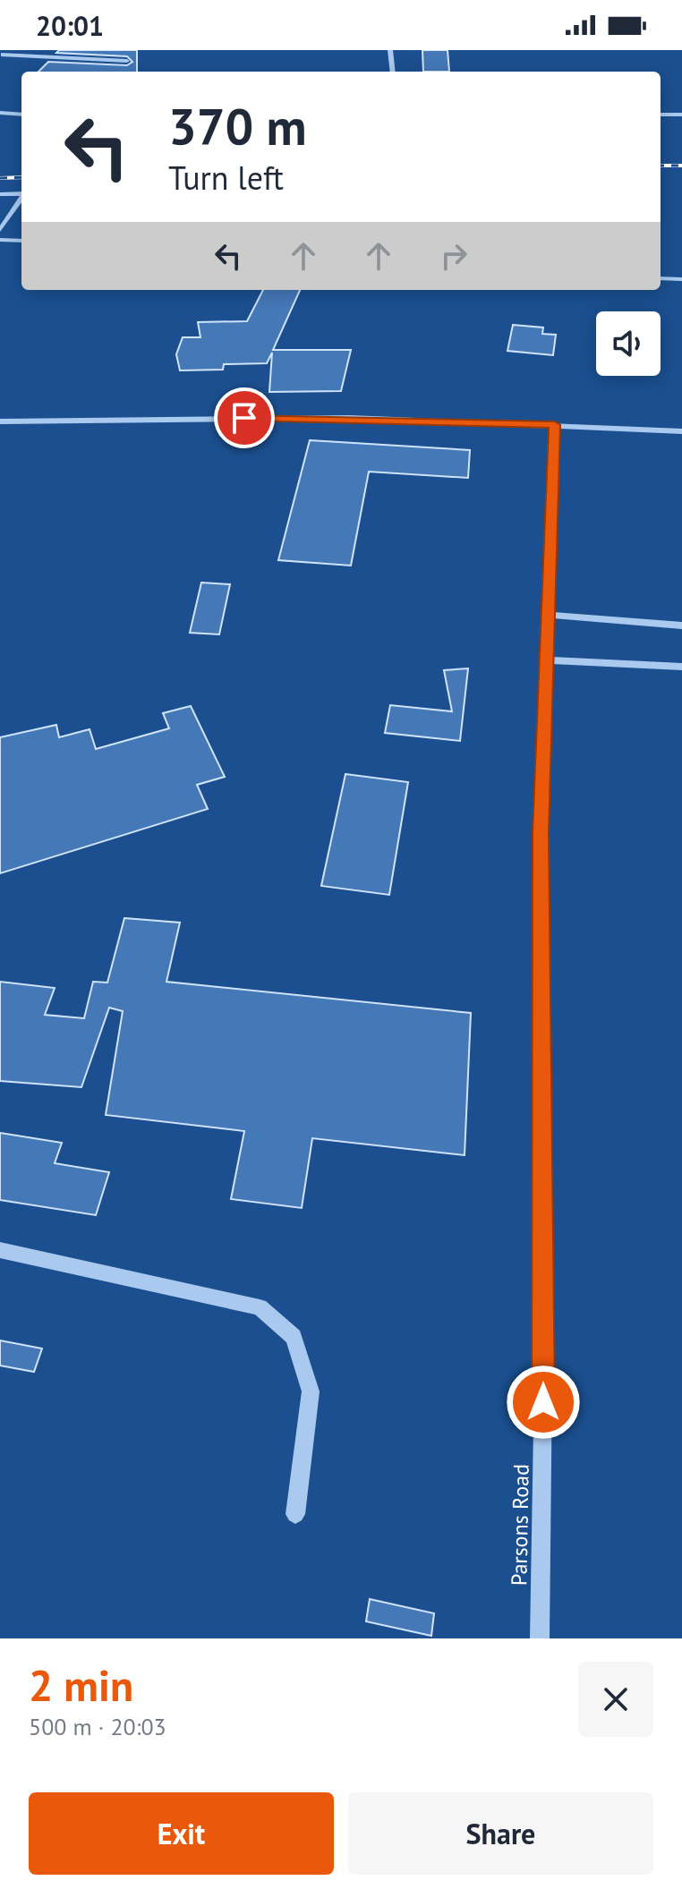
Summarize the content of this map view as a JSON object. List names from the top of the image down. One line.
{"streets":{"street":["Parsons Road"]},"page":{"status":"20:01","turn":["370 m","Turn left"],"heading":["2 min","500 m · 20:03"],"buttons":["Exit","Share"]}}
